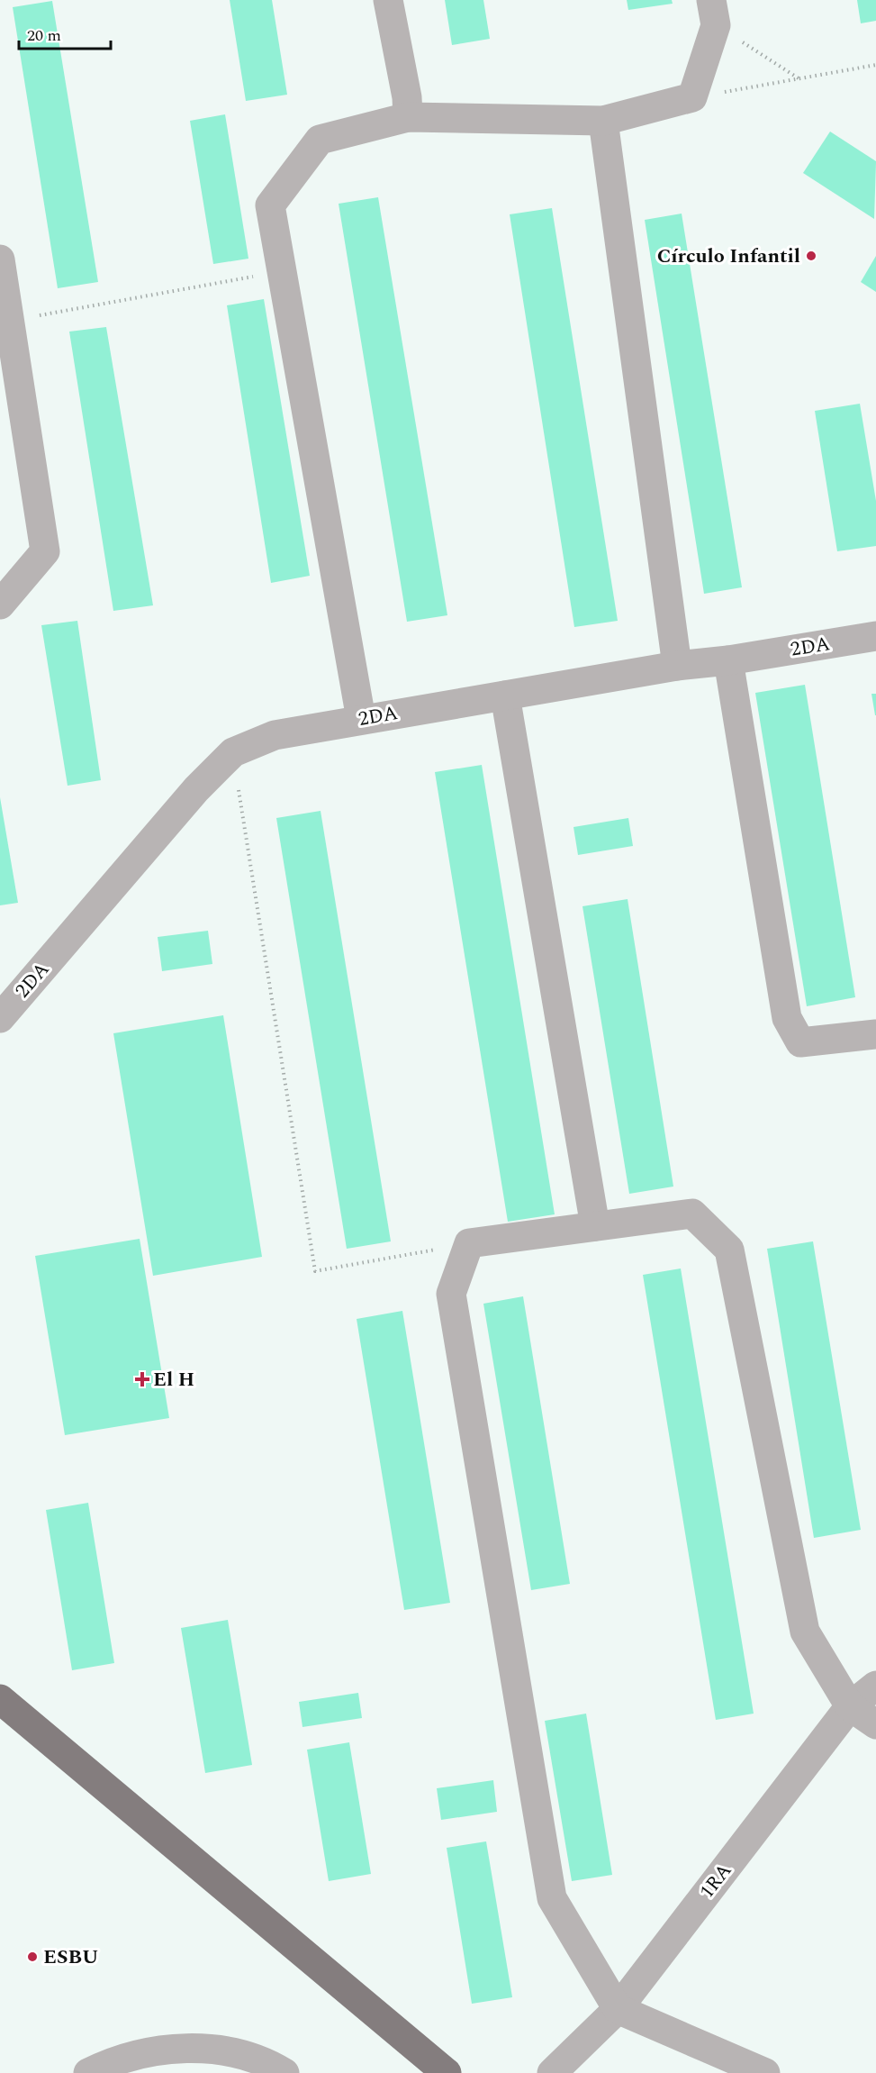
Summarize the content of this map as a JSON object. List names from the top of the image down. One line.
{"streets":{"street":["2DA","1RA"]},"places":{"other":["Círculo Infantil","ESBU"],"health":["El H"]},"scale_bar":"20 m"}
